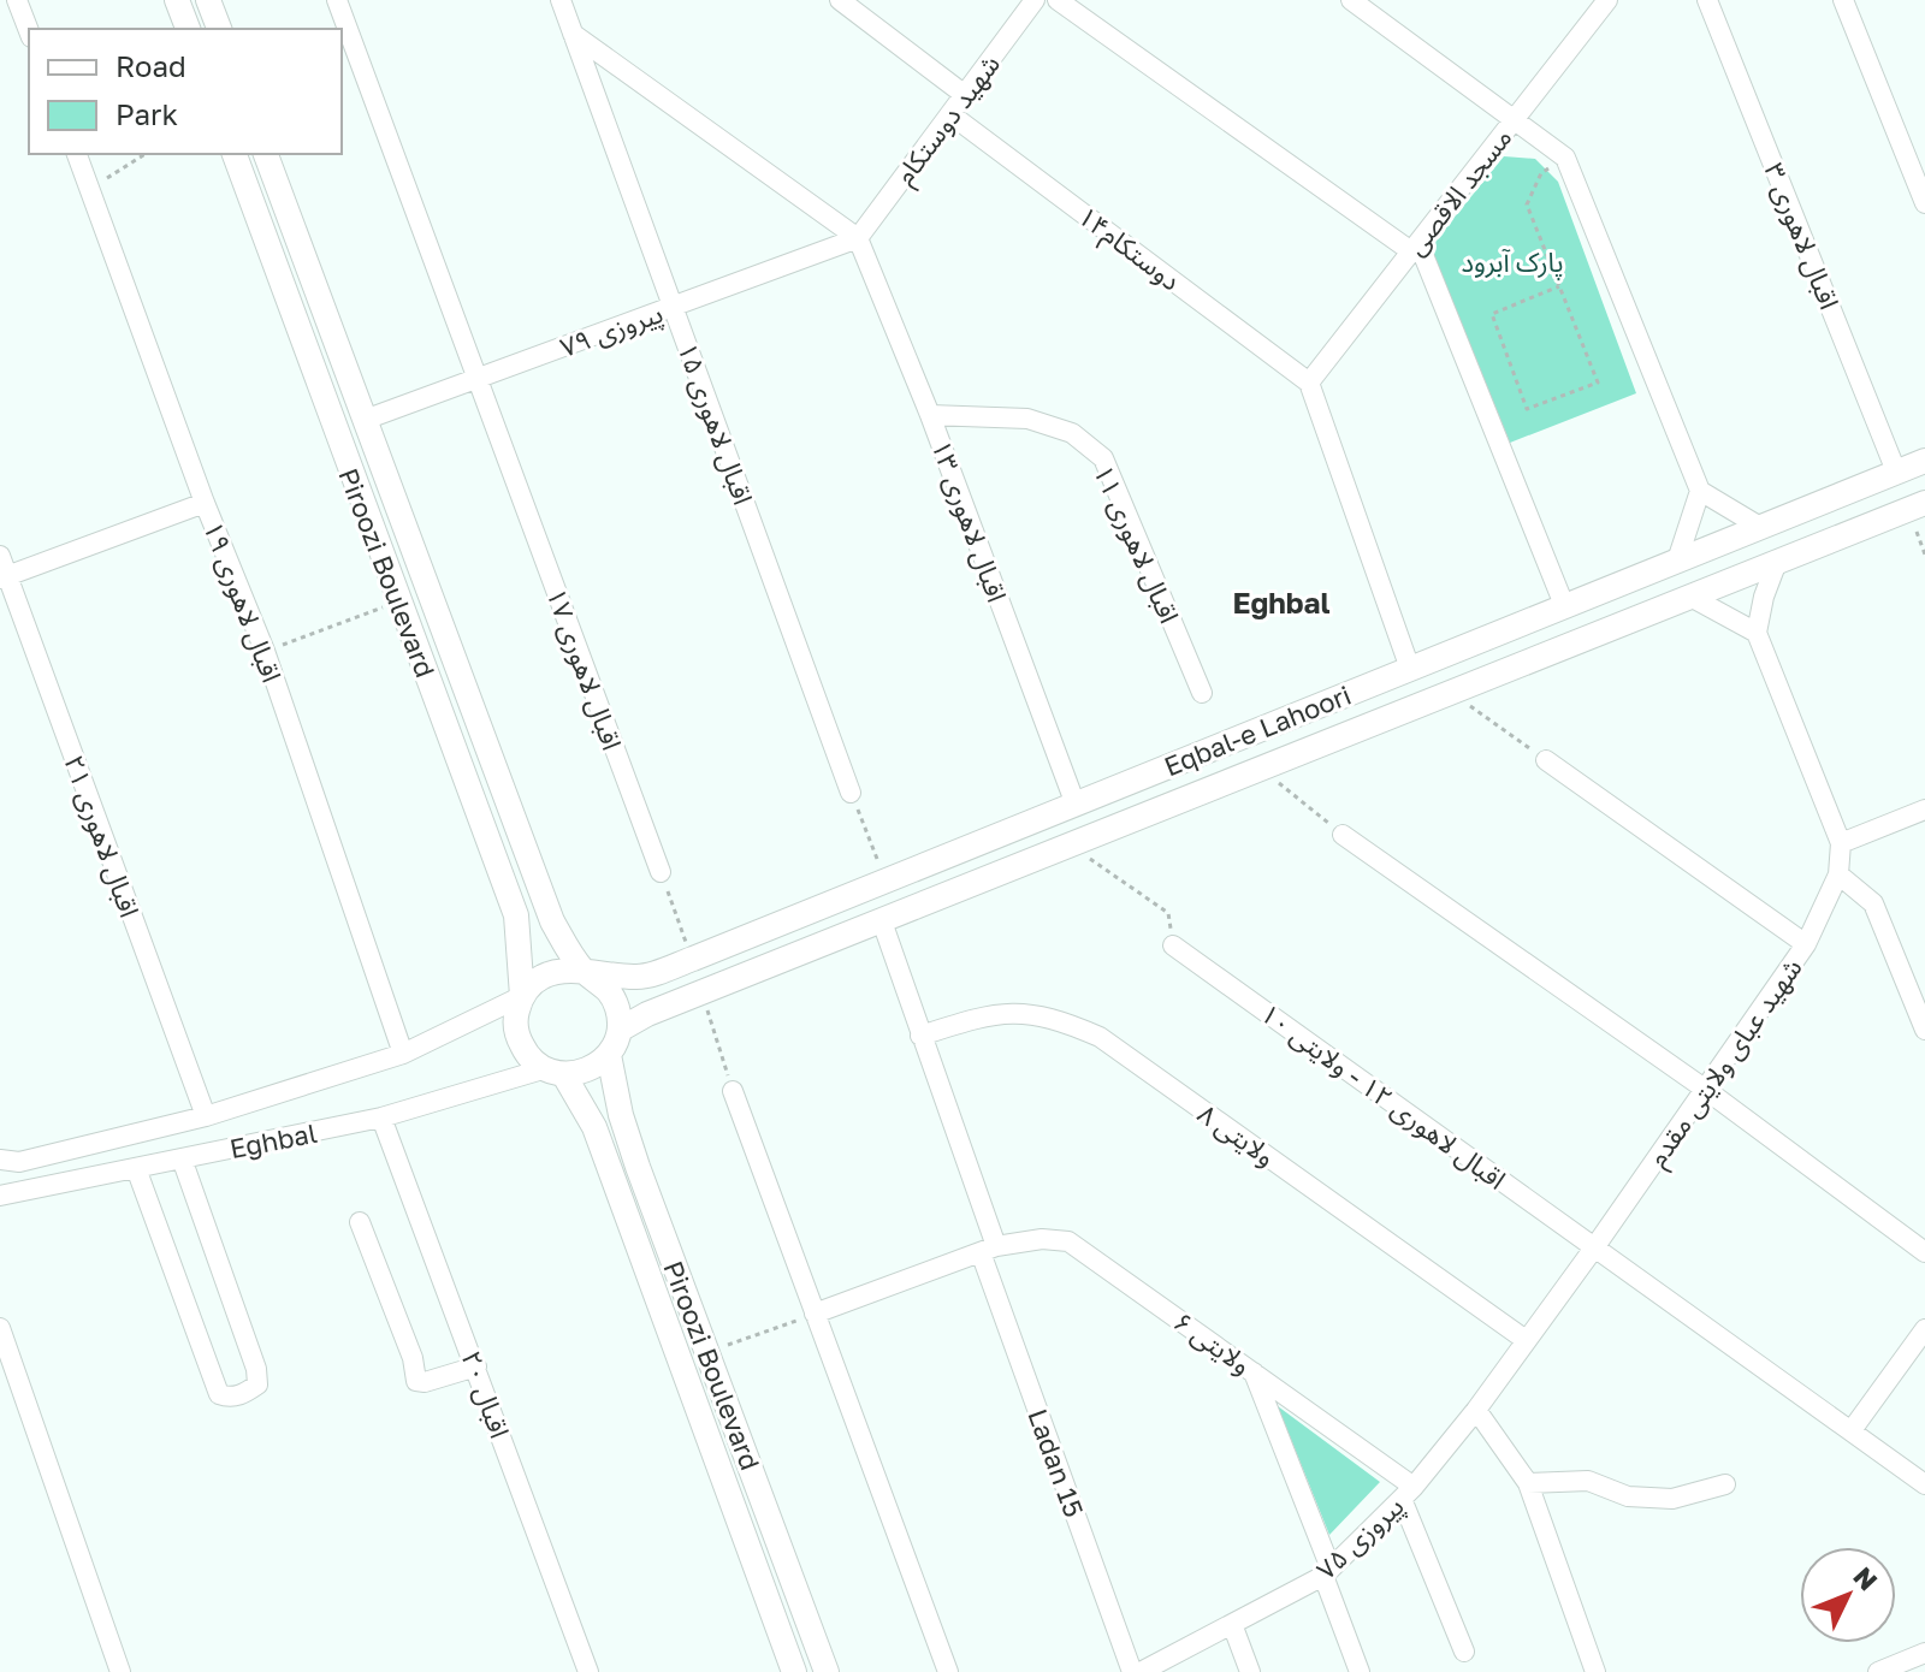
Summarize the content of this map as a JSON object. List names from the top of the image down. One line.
{"streets":{"main road":["Piroozi Boulevard","Eqbal-e Lahoori"],"street":["شهید دوستکام","مسجد الاقصی","اقبال لاهوری ۳","دوستکام۱۴","پیروزی ۷۹","اقبال لاهوری ۱۵","اقبال لاهوری ۱۳","اقبال لاهوری ۱۱","اقبال لاهوری ۱۹","اقبال لاهوری ۱۷","اقبال لاهوری ۲۱","شهید عبای ولایتی مقدم","اقبال لاهوری ۱۲ - ولایتی ۱۰","ولایتی ۸","Eghbal","ولایتی ۶","اقبال ۲۰","Ladan 15","پیروزی ۷۵"]},"crossings":[["شهید دوستکام","دوستکام۱۴"],["شهید دوستکام","پیروزی ۷۹"],["شهید دوستکام","اقبال لاهوری ۱۳"],["مسجد الاقصی","دوستکام۱۴"],["اقبال لاهوری ۳","Eqbal-e Lahoori"],["پیروزی ۷۹","اقبال لاهوری ۱۵"],["پیروزی ۷۹","اقبال لاهوری ۱۳"],["پیروزی ۷۹","Piroozi Boulevard"],["پیروزی ۷۹","اقبال لاهوری ۱۷"],["اقبال لاهوری ۱۳","اقبال لاهوری ۱۱"],["اقبال لاهوری ۱۳","Eqbal-e Lahoori"],["Piroozi Boulevard","Eqbal-e Lahoori"],["Piroozi Boulevard","Eghbal"],["اقبال لاهوری ۱۹","Eghbal"],["Eqbal-e Lahoori","Eghbal"],["Eqbal-e Lahoori","Ladan 15"],["اقبال لاهوری ۲۱","Eghbal"],["شهید عبای ولایتی مقدم","اقبال لاهوری ۱۲ - ولایتی ۱۰"],["شهید عبای ولایتی مقدم","ولایتی ۸"],["شهید عبای ولایتی مقدم","پیروزی ۷۵"],["ولایتی ۸","Ladan 15"],["ولایتی ۸","پیروزی ۷۵"],["Eghbal","اقبال ۲۰"],["ولایتی ۶","Ladan 15"],["ولایتی ۶","پیروزی ۷۵"]],"districts":["Eghbal"],"parks":["پارک آبرود"],"legend":["Road","Park"],"north":"top right"}
